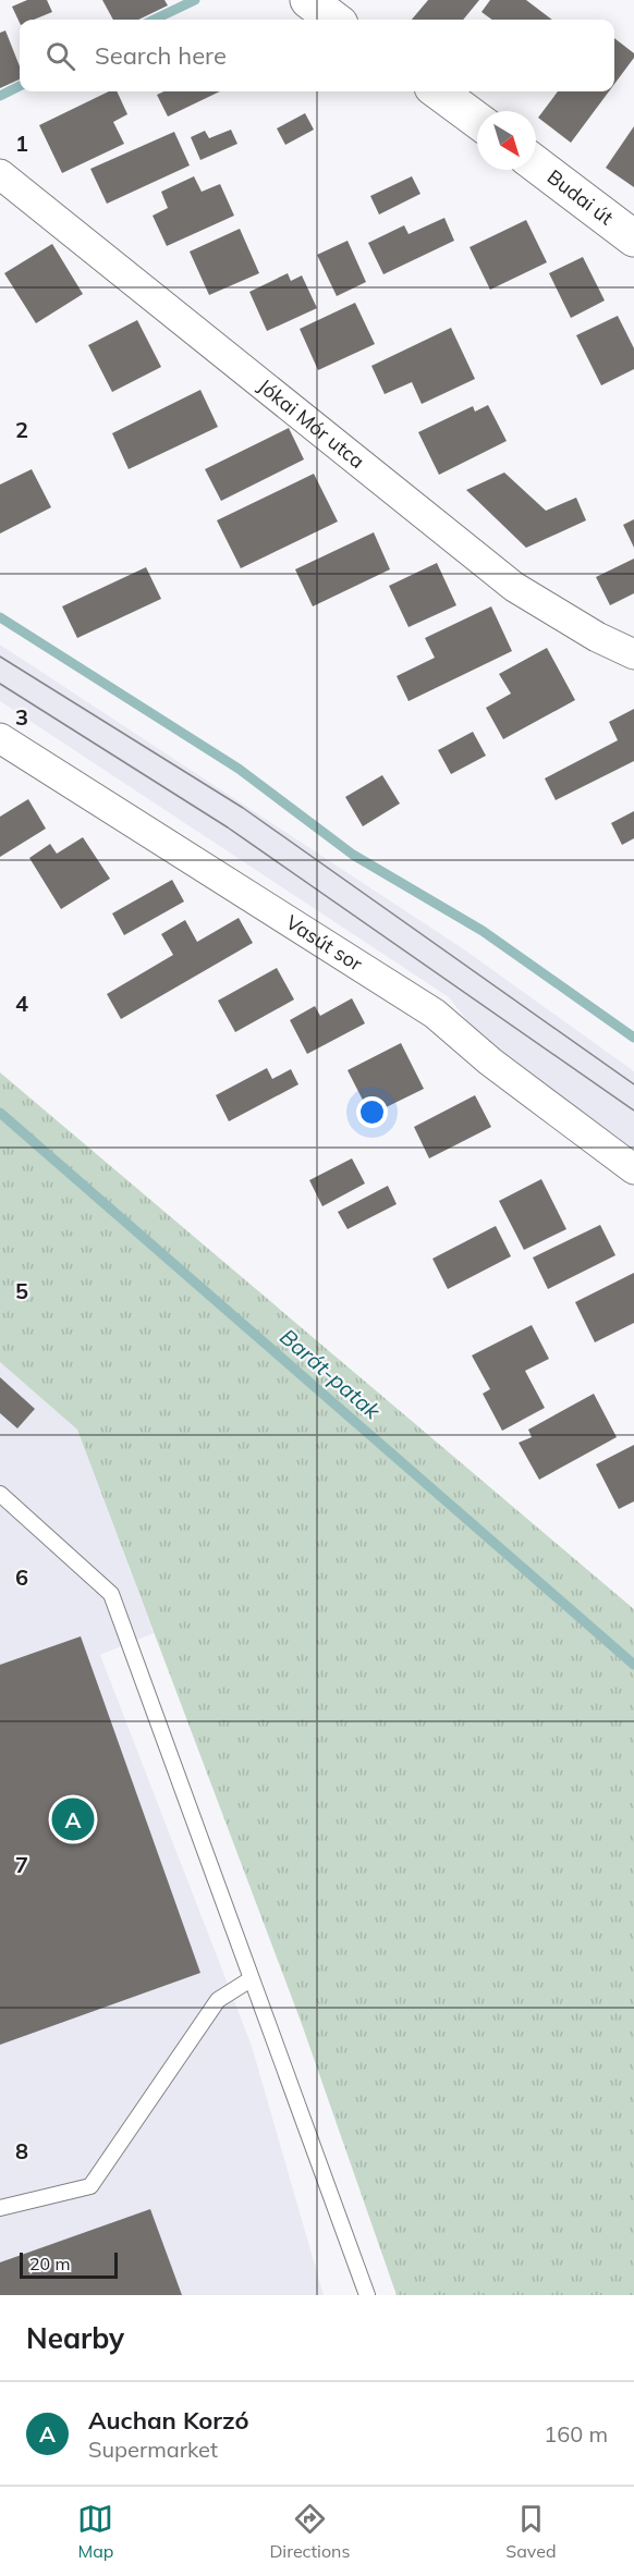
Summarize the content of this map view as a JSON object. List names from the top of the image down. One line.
{"streets":{"main road":["Budai út"],"street":["Jókai Mór utca","Vasút sor"]},"water":["Barát-patak"],"scale_bar":"20 m","north":"bottom right","page":{"search":"Search here","pins":"A","scale":"20 m","heading":"Nearby","list":[{"mark":"A","name":"Auchan Korzó","note":"Supermarket","value":"160 m"}],"nav":["Map","Directions","Saved"]},"grid":{"rows":["1","2","3","4","5","6","7","8"]}}
